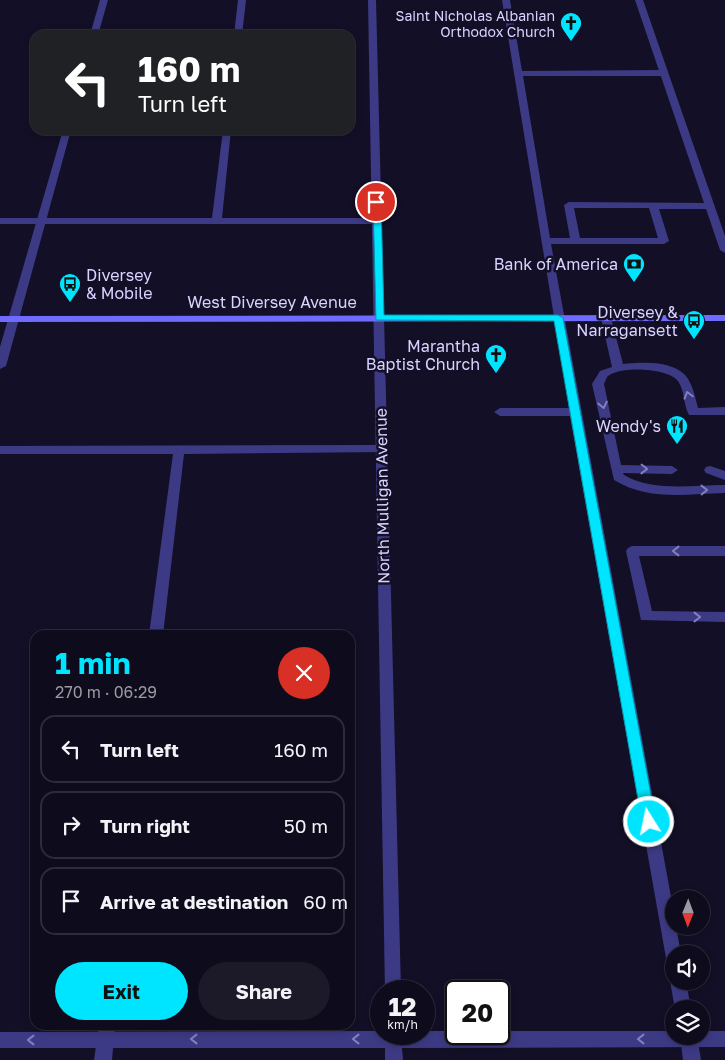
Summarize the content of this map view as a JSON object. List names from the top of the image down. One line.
{"streets":{"main road":["West Diversey Avenue"],"street":["North Mulligan Avenue"]},"crossings":[["West Diversey Avenue","North Mulligan Avenue"]],"places":{"church":["Saint Nicholas Albanian Orthodox Church","Marantha Baptist Church"],"bank":["Bank of America"],"bus stop":["Diversey & Mobile","Diversey & Narragansett"],"restaurant":["Wendy's"]},"north":"bottom","page":{"turn":["160 m","Turn left"],"heading":["1 min","270 m · 06:29"],"list":[{"name":"Turn left","value":"160 m"},{"name":"Turn right","value":"50 m"},{"name":"Arrive at destination","value":"60 m"}],"buttons":["Exit","Share"],"speed":"12 km/h","limit":"20"}}
